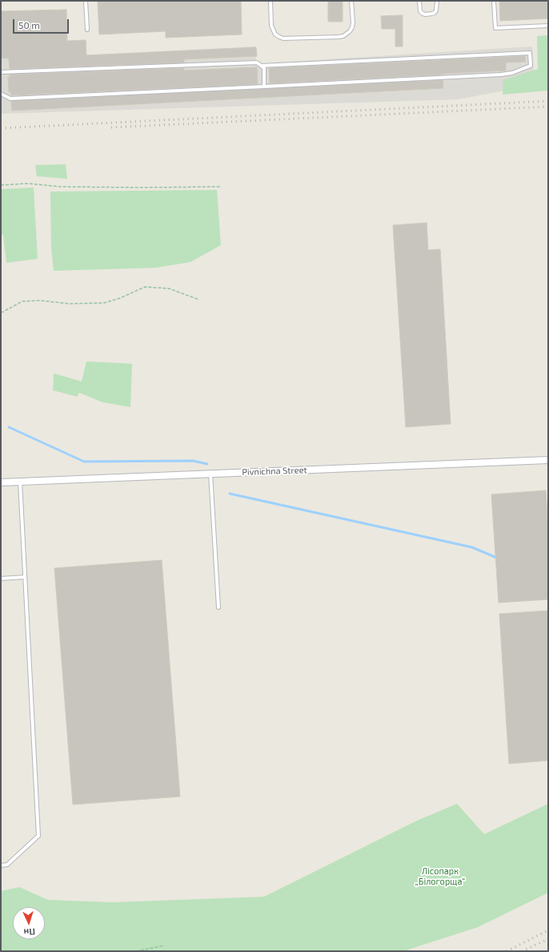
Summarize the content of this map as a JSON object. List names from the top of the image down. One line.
{"streets":{"street":["Pivnichna Street"]},"parks":["Лісопарк „Білогорща“"],"scale_bar":"50 m","north":"bottom"}
